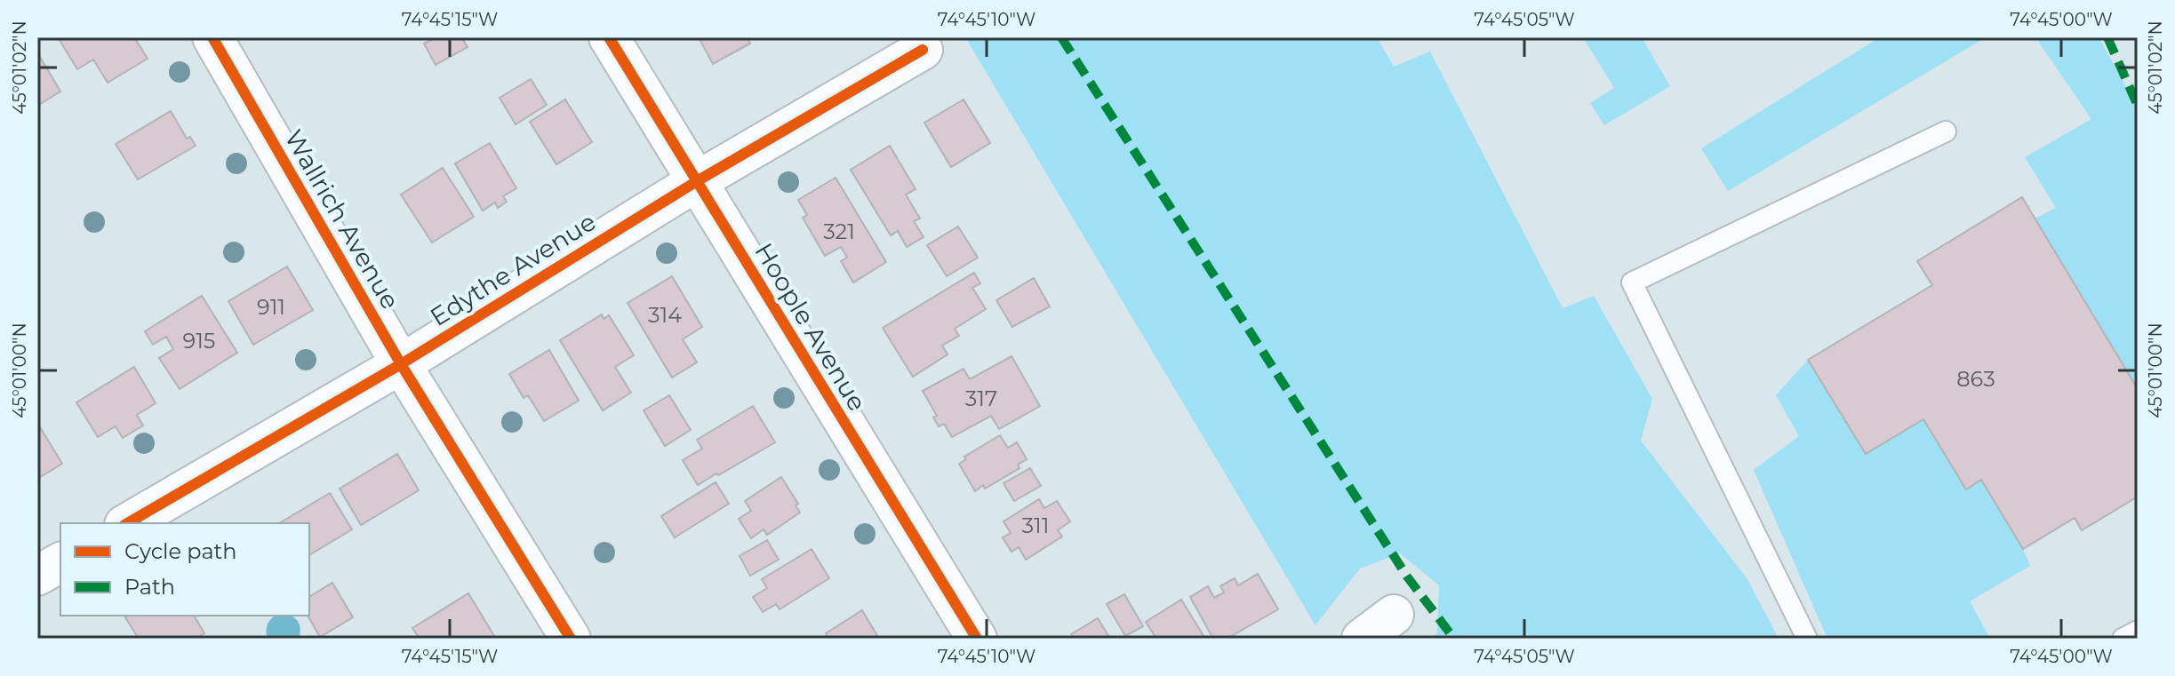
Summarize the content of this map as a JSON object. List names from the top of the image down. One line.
{"streets":{"street":["Wallrich Avenue","Edythe Avenue","Hoople Avenue"]},"crossings":[["Wallrich Avenue","Edythe Avenue"],["Edythe Avenue","Hoople Avenue"]],"house_numbers":["321","911","314","915","863","317","311"],"legend":["Cycle path","Path"],"coordinates":["74°45'15\"W","74°45'10\"W","74°45'05\"W","74°45'00\"W","45°01'02\"N","45°01'00\"N"]}
